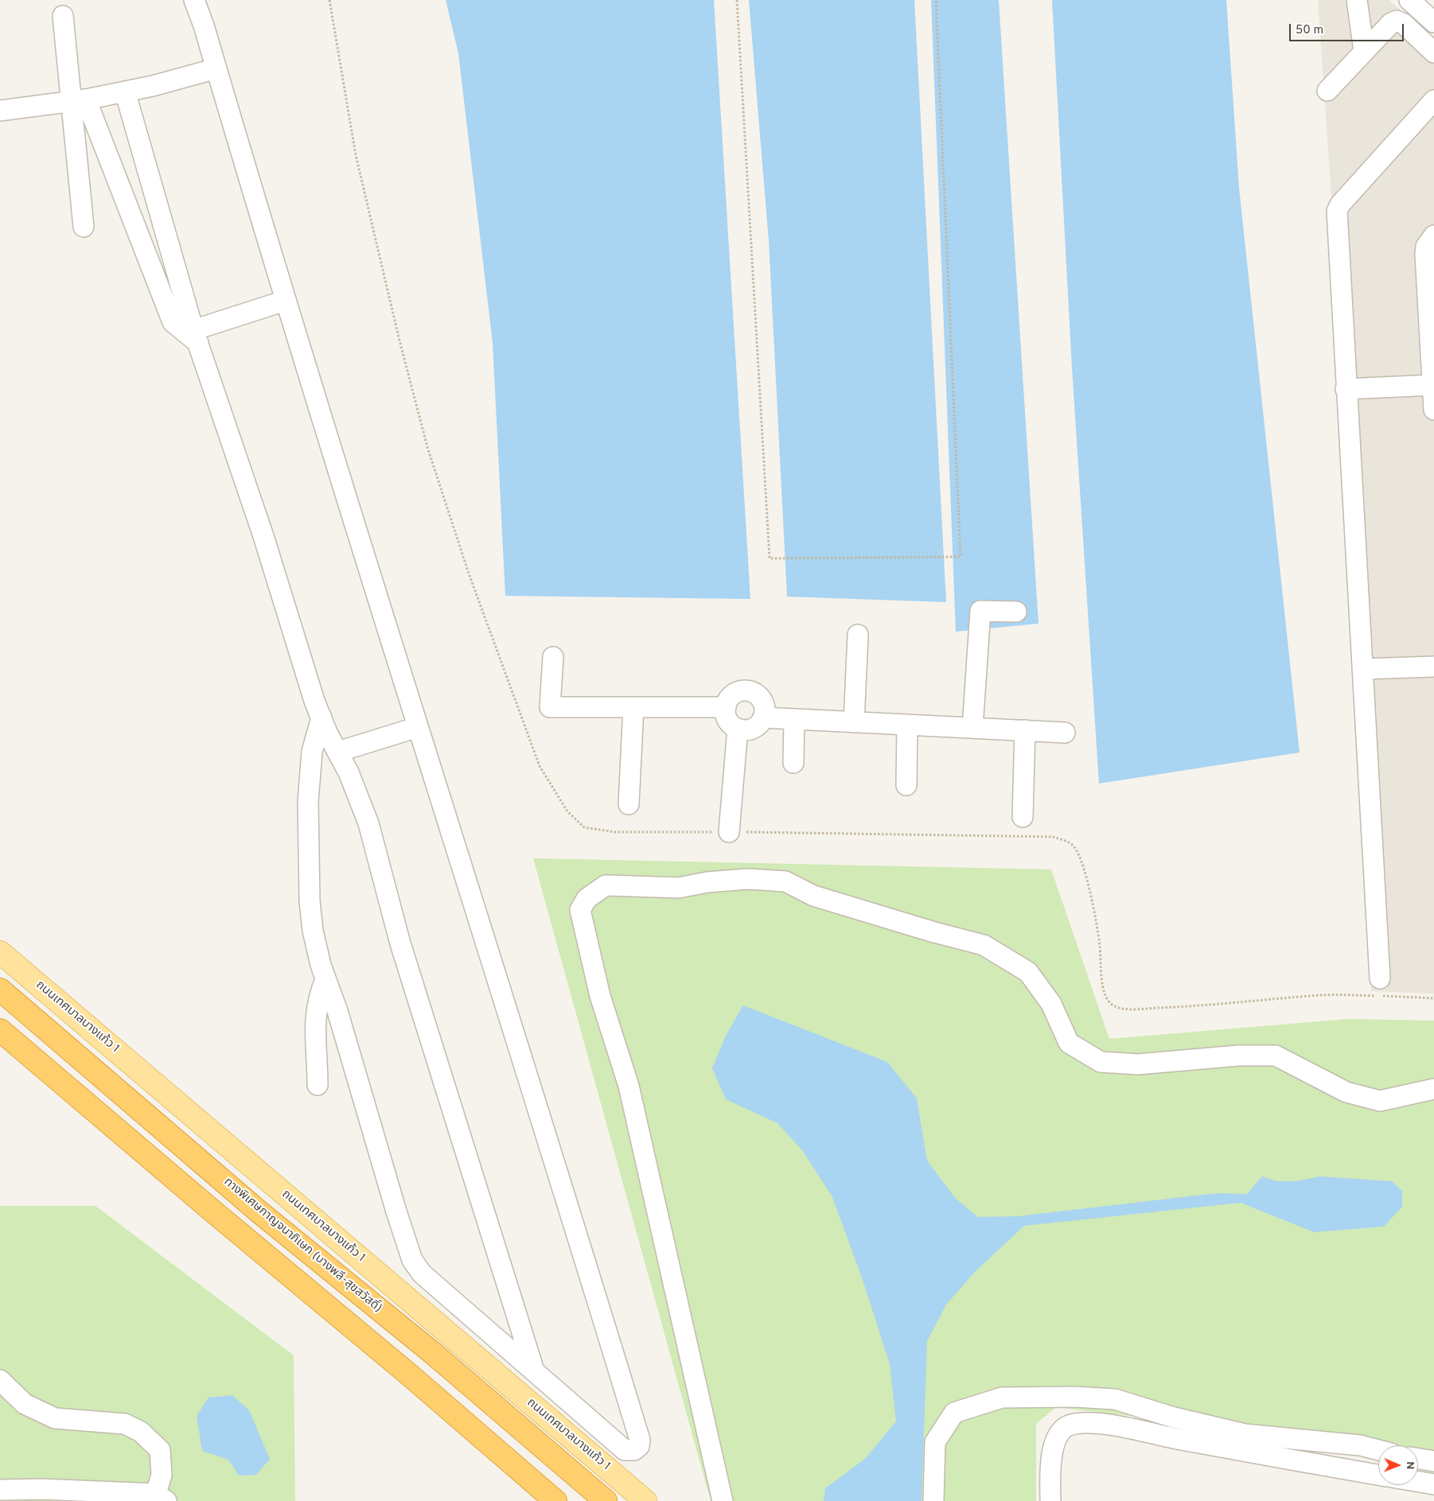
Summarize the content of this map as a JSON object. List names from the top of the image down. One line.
{"streets":{"highway":["ทางพิเศษกาญจนาภิเษก (บางพลี-สุขสวัสดิ์)"],"main road":["ถนนเทศบาลบางแก้ว 1"]},"scale_bar":"50 m","north":"right"}
